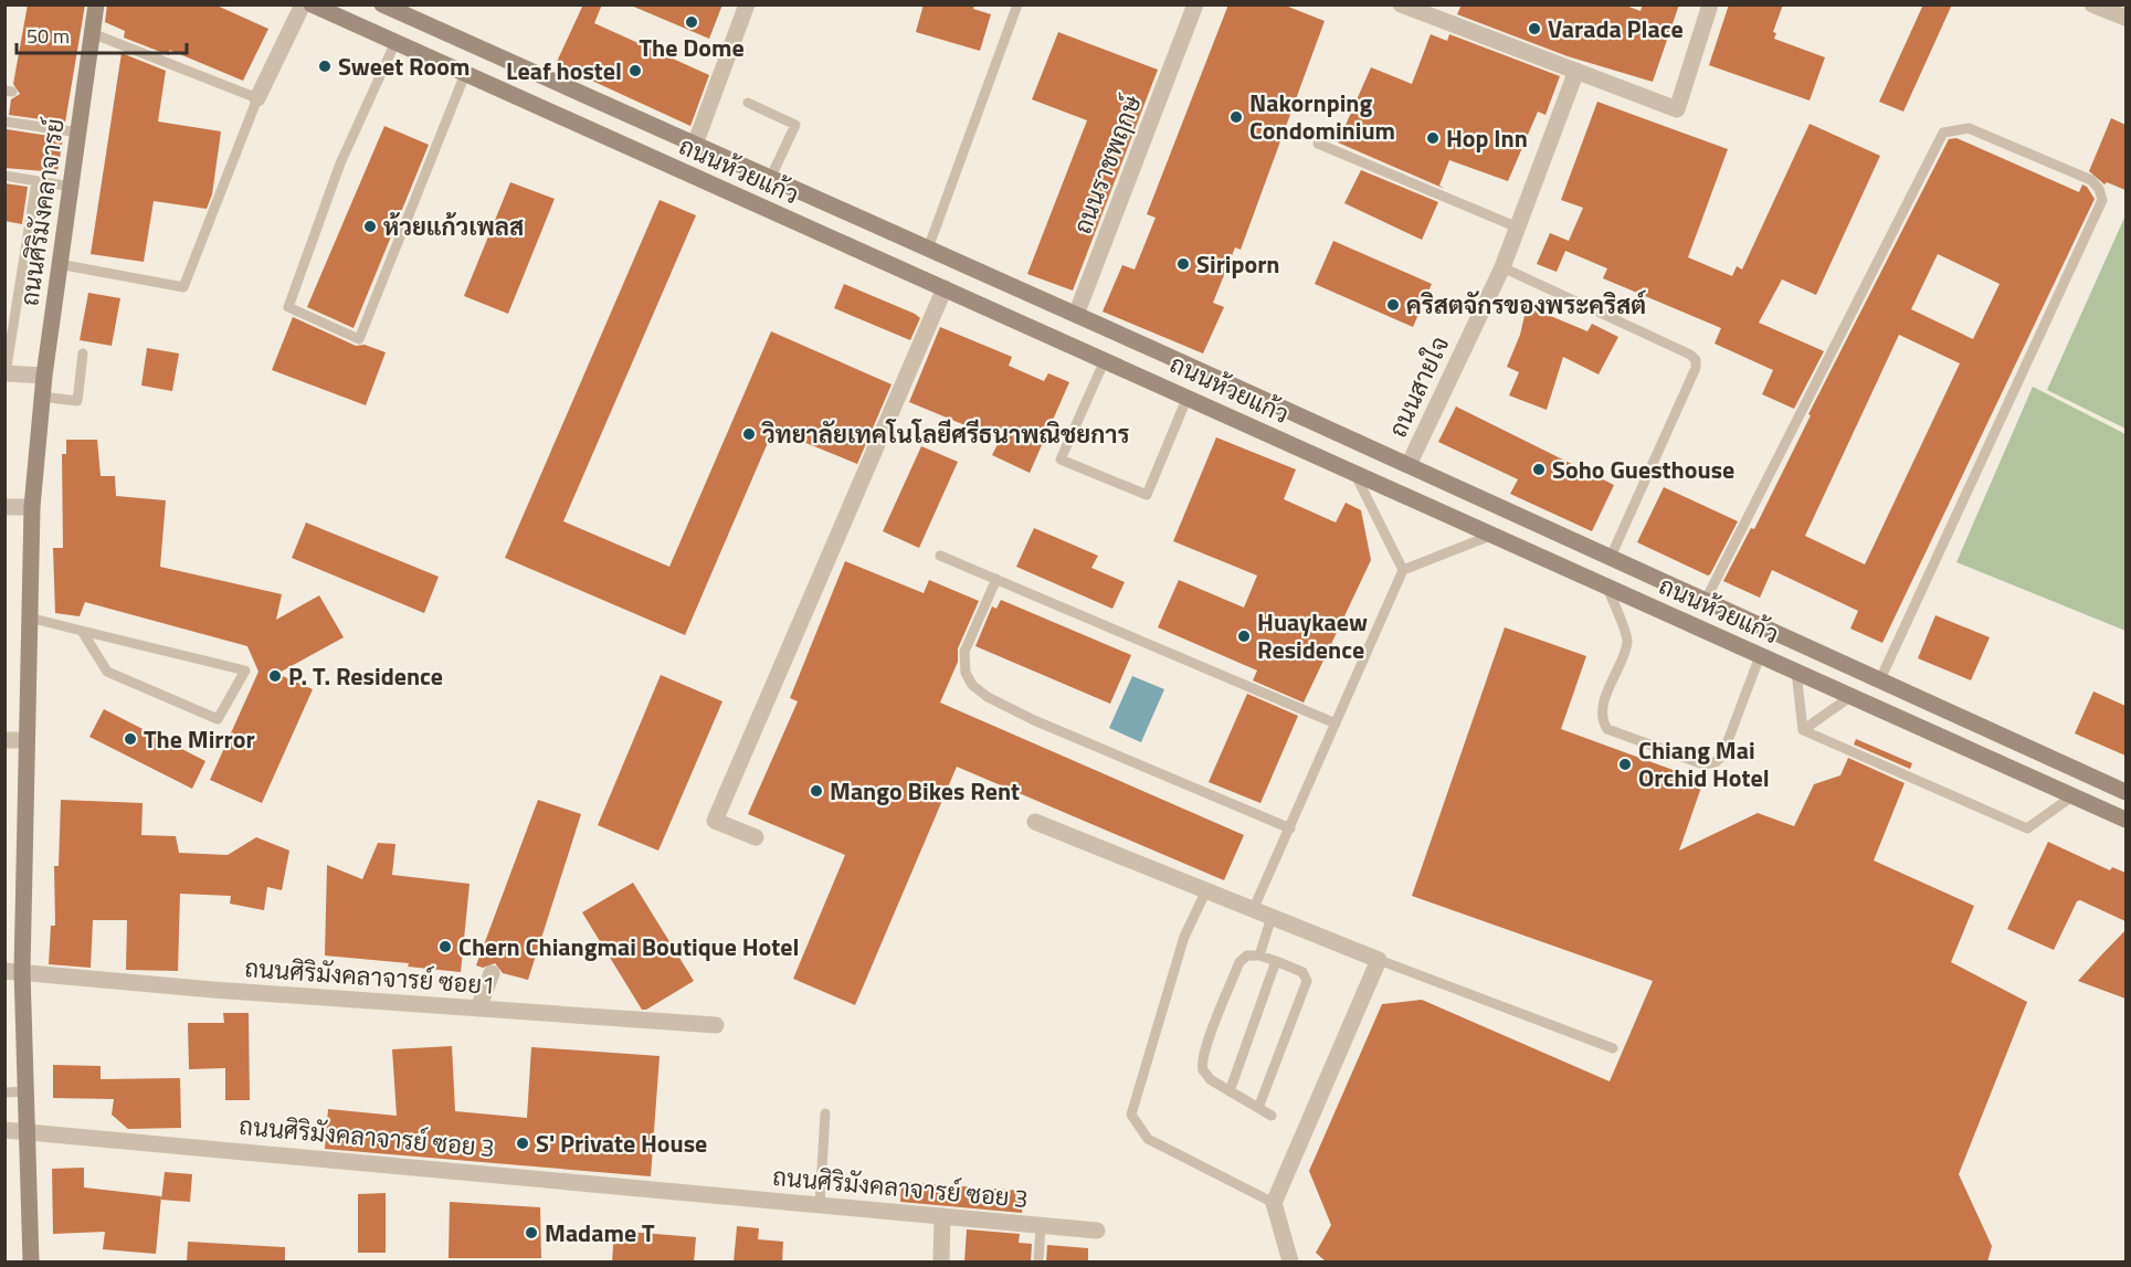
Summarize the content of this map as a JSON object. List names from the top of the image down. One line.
{"streets":{"main road":["ถนนราชพฤกษ์","ถนนห้วยแก้ว","ถนนศิริมังคลาจารย์"],"street":["ถนนสายใจ","ถนนศิริมังคลาจารย์ ซอย1","ถนนศิริมังคลาจารย์ ซอย 3"]},"crossings":[["ถนนราชพฤกษ์","ถนนห้วยแก้ว"],["ถนนห้วยแก้ว","ถนนสายใจ"],["ถนนศิริมังคลาจารย์","ถนนศิริมังคลาจารย์ ซอย1"],["ถนนศิริมังคลาจารย์","ถนนศิริมังคลาจารย์ ซอย 3"]],"places":["The Dome","Varada Place","Sweet Room","Leaf hostel","Nakornping Condominium","Hop Inn","ห้วยแก้วเพลส","Siriporn","คริสตจักรของพระคริสต์","วิทยาลัยเทคโนโลยีศรีธนาพณิชยการ","Soho Guesthouse","Huaykaew Residence","P. T. Residence","The Mirror","Chiang Mai Orchid Hotel","Mango Bikes Rent","Chern Chiangmai Boutique Hotel","S' Private House","Madame T"],"scale_bar":"50 m"}
